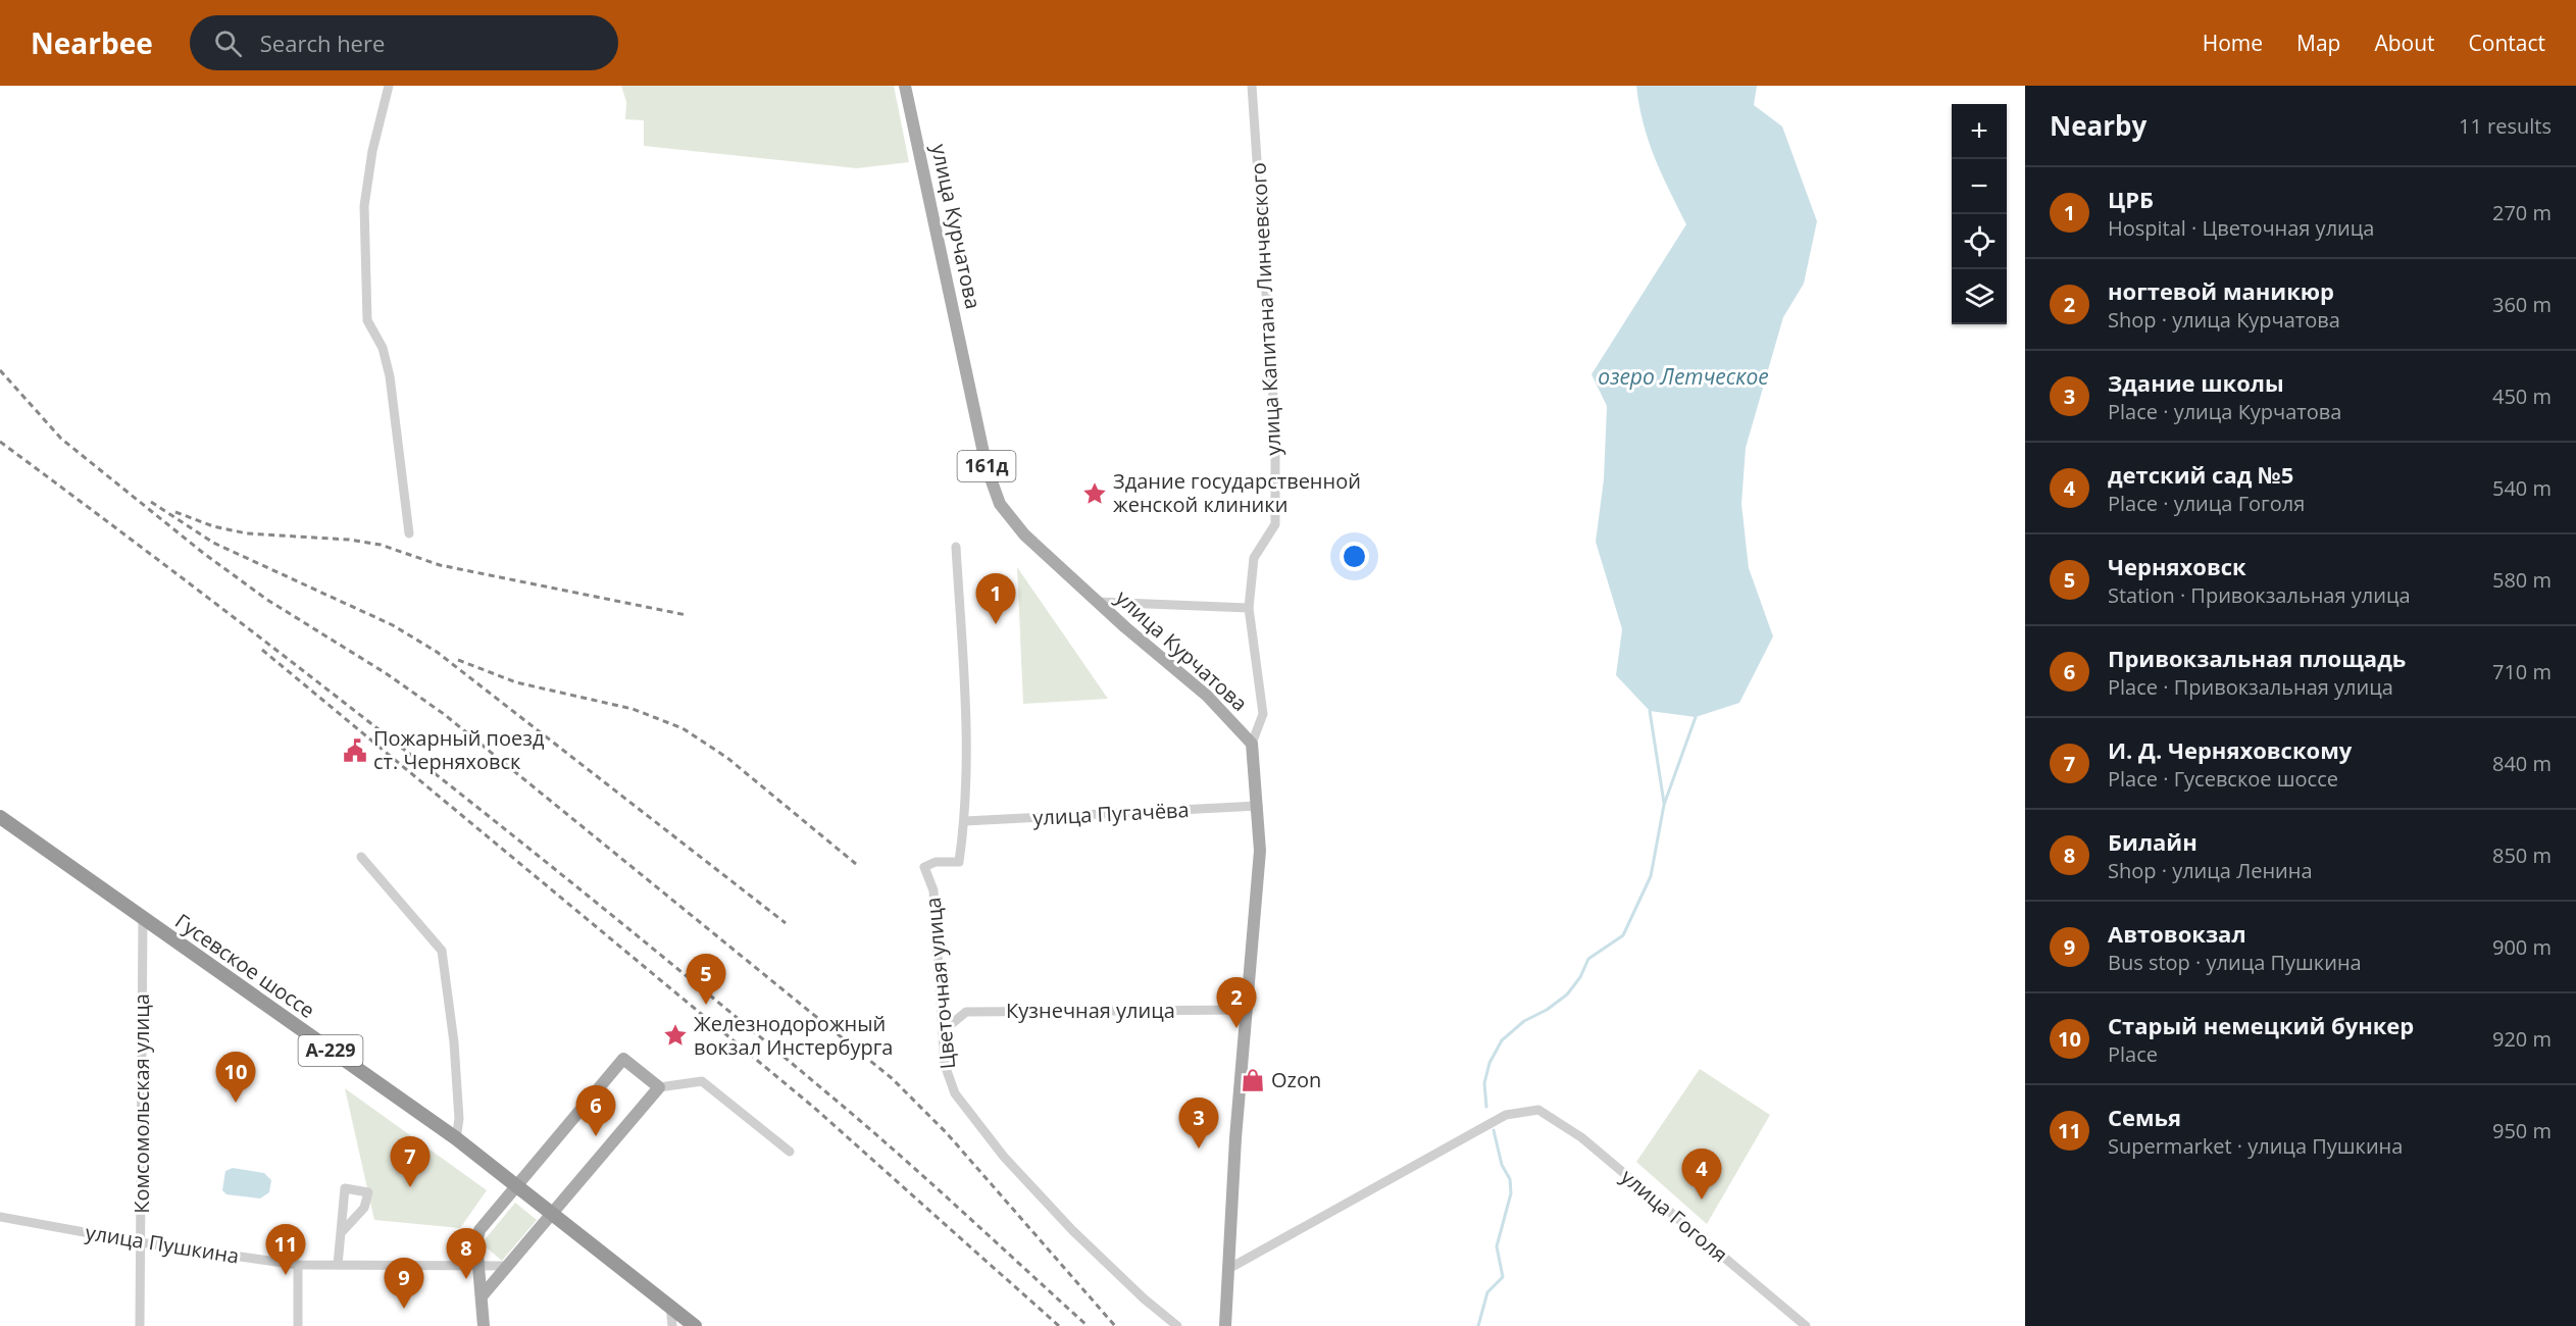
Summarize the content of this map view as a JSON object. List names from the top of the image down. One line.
{"streets":{"highway":["Гусевское шоссе","А-229"],"main road":["улица Курчатова","161д"],"street":["улица Капитана Линчевского","улица Пугачёва","Цветочная улица","Кузнечная улица","Комсомольская улица","улица Гоголя","улица Пушкина"]},"crossings":[["улица Курчатова","улица Капитана Линчевского"],["улица Пугачёва","Цветочная улица"],["Гусевское шоссе","Комсомольская улица"],["Цветочная улица","Кузнечная улица"],["Комсомольская улица","улица Пушкина"]],"water":["озеро Летческое"],"places":{"place":["Здание государственной женской клиники","Железнодорожный вокзал Инстербурга"],"public building":["Пожарный поезд ст. Черняховск"],"shop":["Ozon"]},"page":{"header":"Nearbee","search":"Search here","nav":["Home","Map","About","Contact"],"heading":["Nearby","11 results"],"map_buttons":["+","−"],"list":[{"mark":"1","name":"ЦРБ","note":"Hospital · Цветочная улица","value":"270 m"},{"mark":"2","name":"ногтевой маникюр","note":"Shop · улица Курчатова","value":"360 m"},{"mark":"3","name":"Здание школы","note":"Place · улица Курчатова","value":"450 m"},{"mark":"4","name":"детский сад №5","note":"Place · улица Гоголя","value":"540 m"},{"mark":"5","name":"Черняховск","note":"Station · Привокзальная улица","value":"580 m"},{"mark":"6","name":"Привокзальная площадь","note":"Place · Привокзальная улица","value":"710 m"},{"mark":"7","name":"И. Д. Черняховскому","note":"Place · Гусевское шоссе","value":"840 m"},{"mark":"8","name":"Билайн","note":"Shop · улица Ленина","value":"850 m"},{"mark":"9","name":"Автовокзал","note":"Bus stop · улица Пушкина","value":"900 m"},{"mark":"10","name":"Старый немецкий бункер","note":"Place","value":"920 m"},{"mark":"11","name":"Семья","note":"Supermarket · улица Пушкина","value":"950 m"}],"pins":["1","5","2","10","6","3","7","4","11","8","9"]}}
